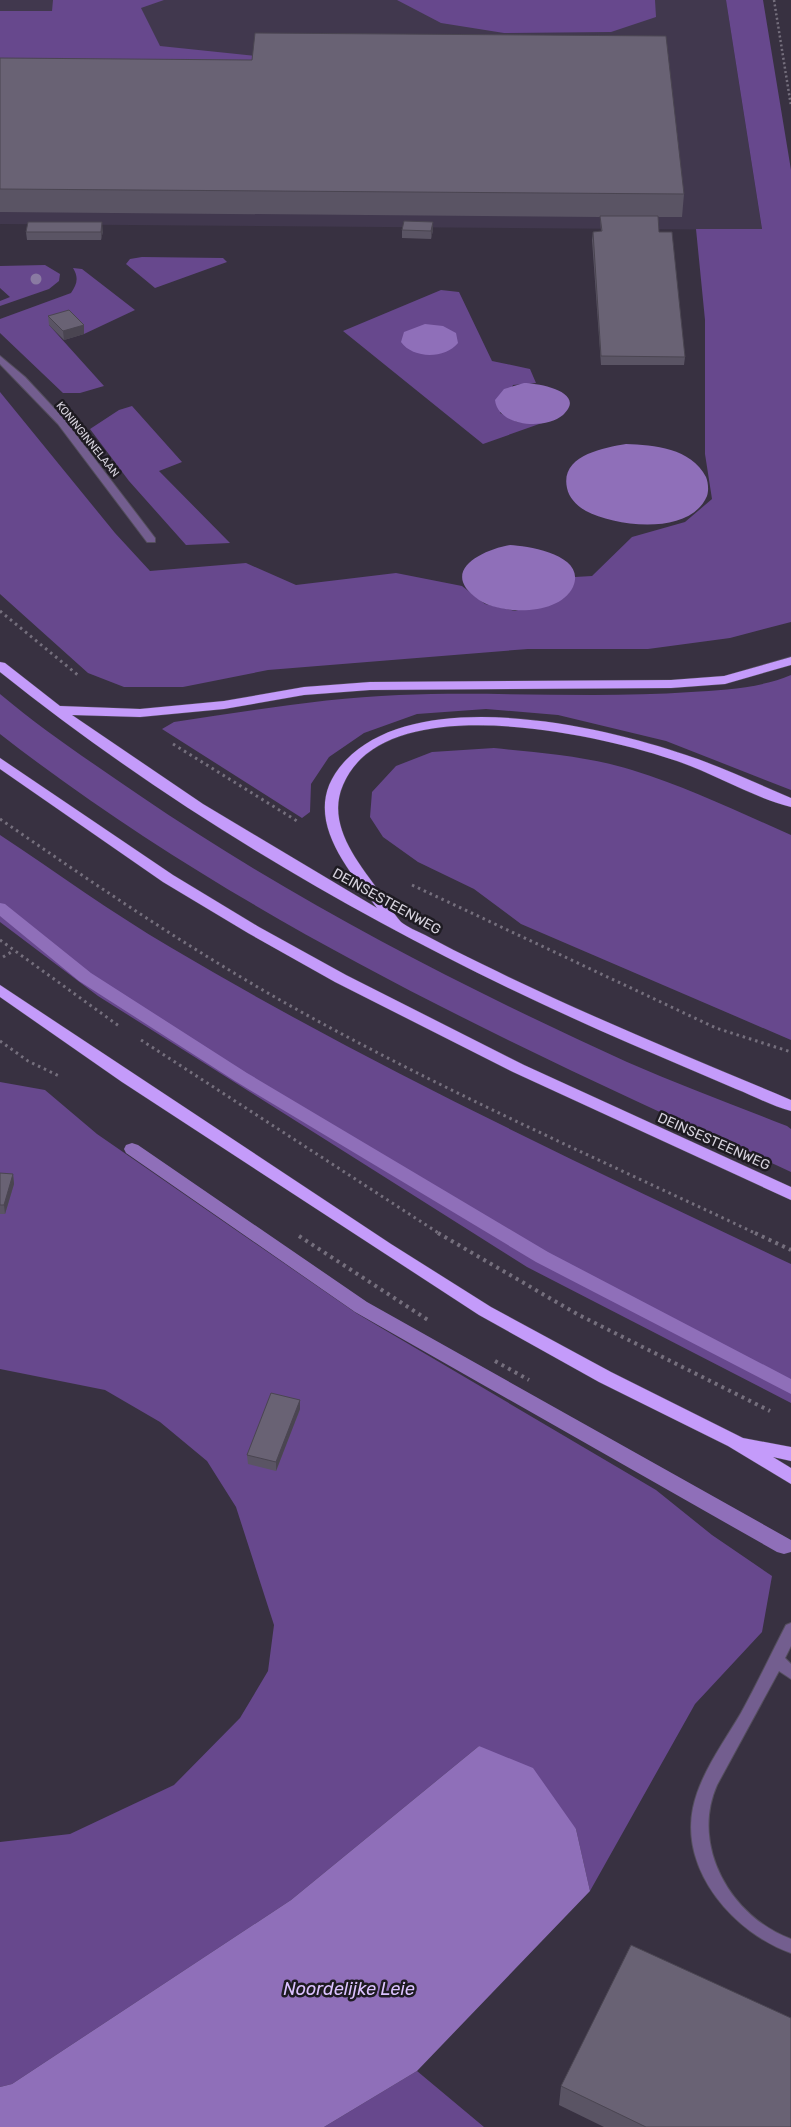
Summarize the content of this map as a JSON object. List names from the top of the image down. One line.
{"streets":{"highway":["DEINSESTEENWEG"],"street":["KONINGINNELAAN"]},"water":["Noordelijke Leie"]}
